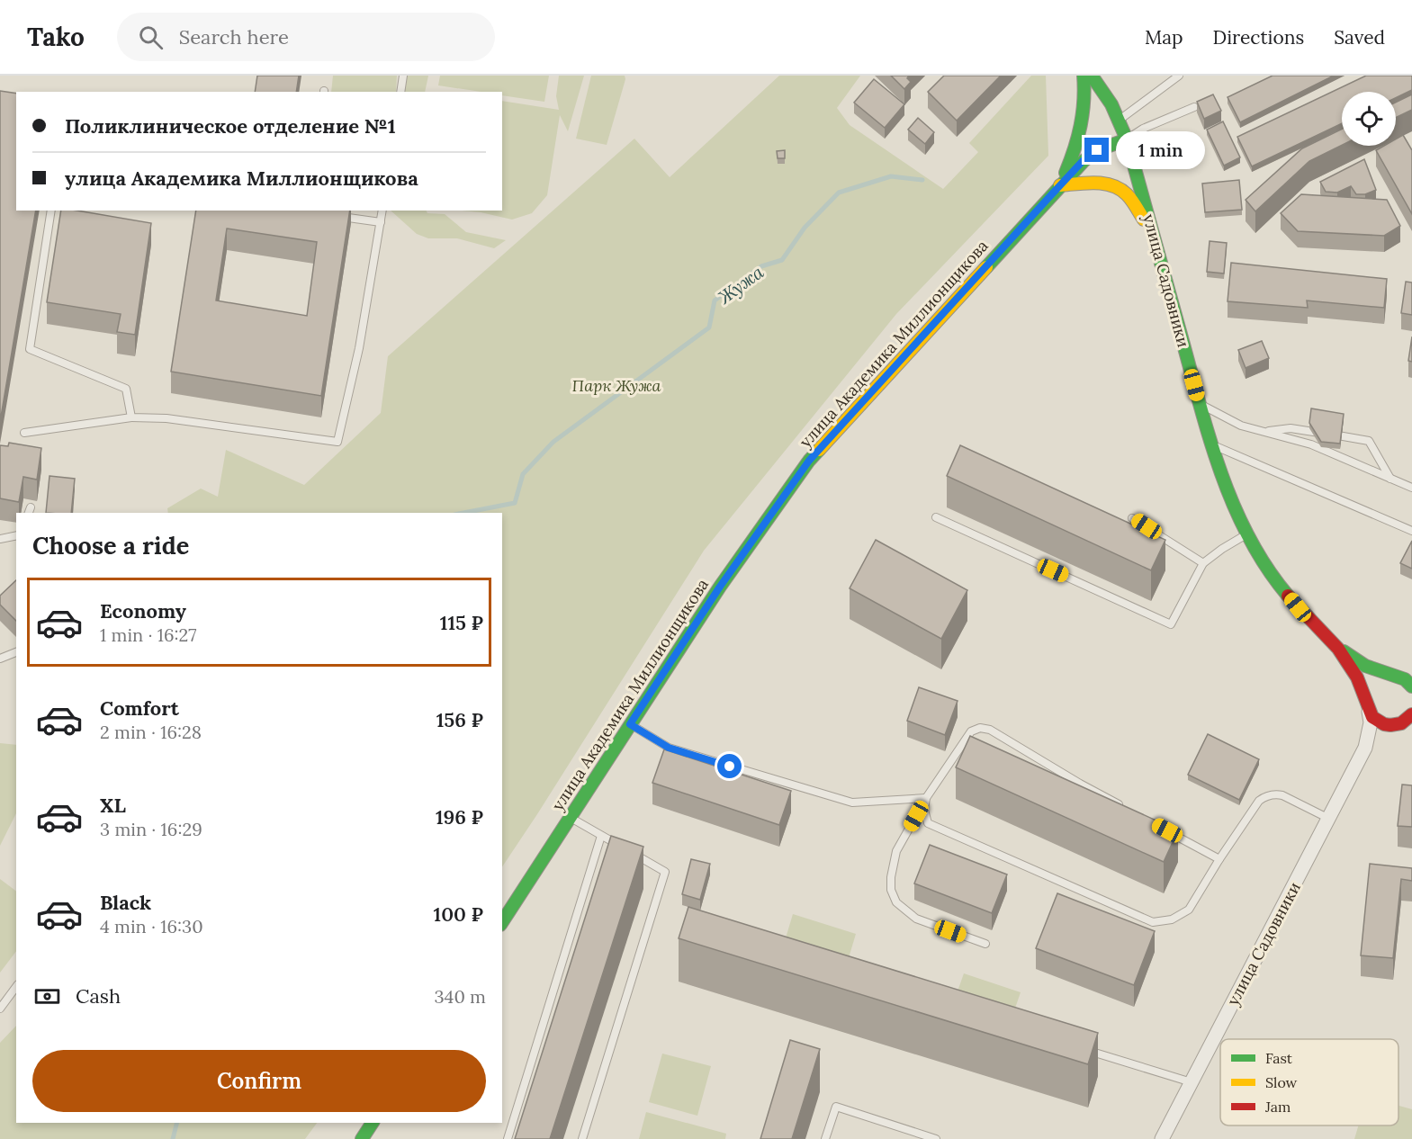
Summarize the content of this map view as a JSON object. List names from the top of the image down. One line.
{"streets":{"street":["улица Садовники","улица Академика Миллионщикова"]},"crossings":[["улица Садовники","улица Академика Миллионщикова"]],"water":["Жужа"],"parks":["Парк Жужа"],"legend":["Fast","Slow","Jam"],"page":{"header":"Tako","search":"Search here","nav":["Map","Directions","Saved"],"banner":["Поликлиническое отделение №1","улица Академика Миллионщикова"],"bubble":"1 min","heading":"Choose a ride","list":[{"name":"Economy","note":"1 min · 16:27","value":"115 ₽"},{"name":"Comfort","note":"2 min · 16:28","value":"156 ₽"},{"name":"XL","note":"3 min · 16:29","value":"196 ₽"},{"name":"Black","note":"4 min · 16:30","value":"100 ₽"}],"pay":["Cash","340 m"],"buttons":"Confirm"}}
